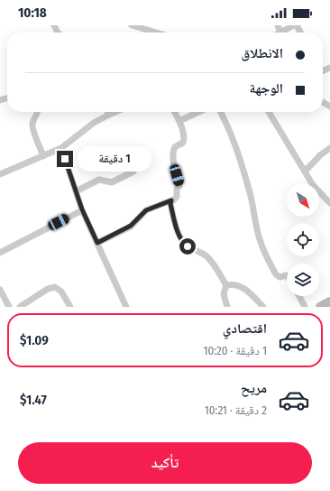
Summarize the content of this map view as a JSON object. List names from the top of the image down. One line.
{"north":"bottom right","page":{"status":"10:18","banner":["الانطلاق","الوجهة"],"bubble":"1 دقيقة","list":[{"name":"اقتصادي","note":"1 دقيقة · 10:20","value":"$1.09"},{"name":"مريح","note":"2 دقيقة · 10:21","value":"$1.47"}],"buttons":"تأكيد"}}
